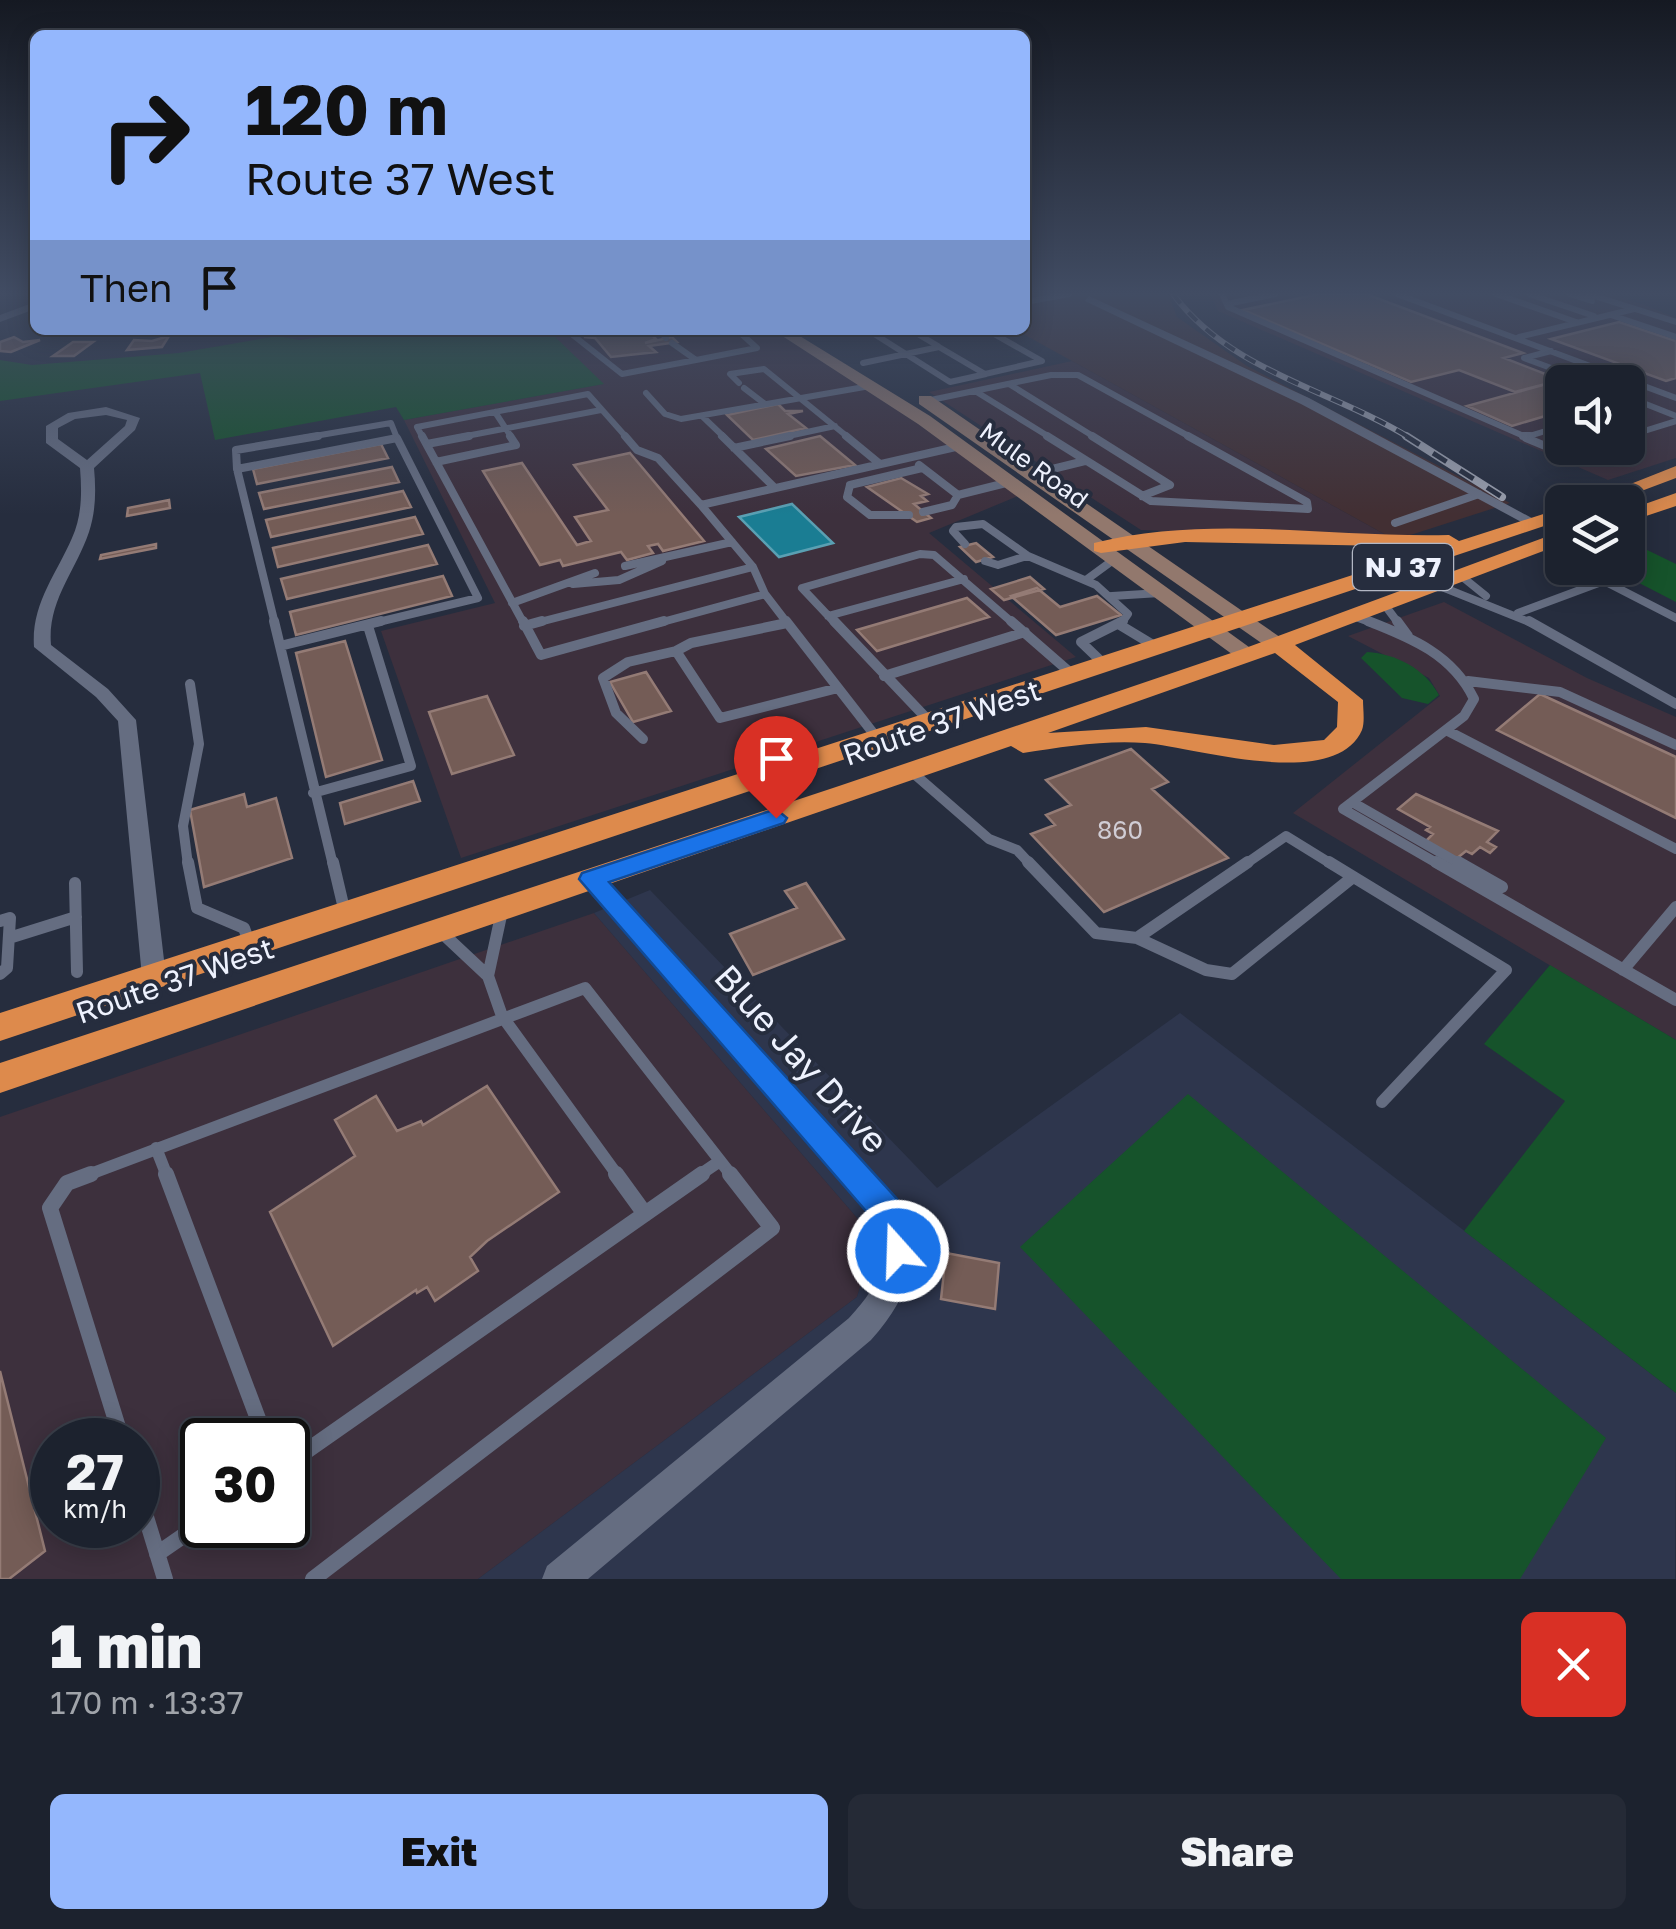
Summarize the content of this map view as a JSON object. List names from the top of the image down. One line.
{"streets":{"highway":["NJ 37","Route 37 West"],"main road":["Mule Road"],"street":["Blue Jay Drive"]},"crossings":[["Mule Road","Route 37 West"],["Route 37 West","Blue Jay Drive"]],"house_numbers":["860"],"page":{"turn":["120 m","Route 37 West"],"then":"Then","speed":"27 km/h","limit":"30","heading":["1 min","170 m · 13:37"],"buttons":["Exit","Share"]}}
